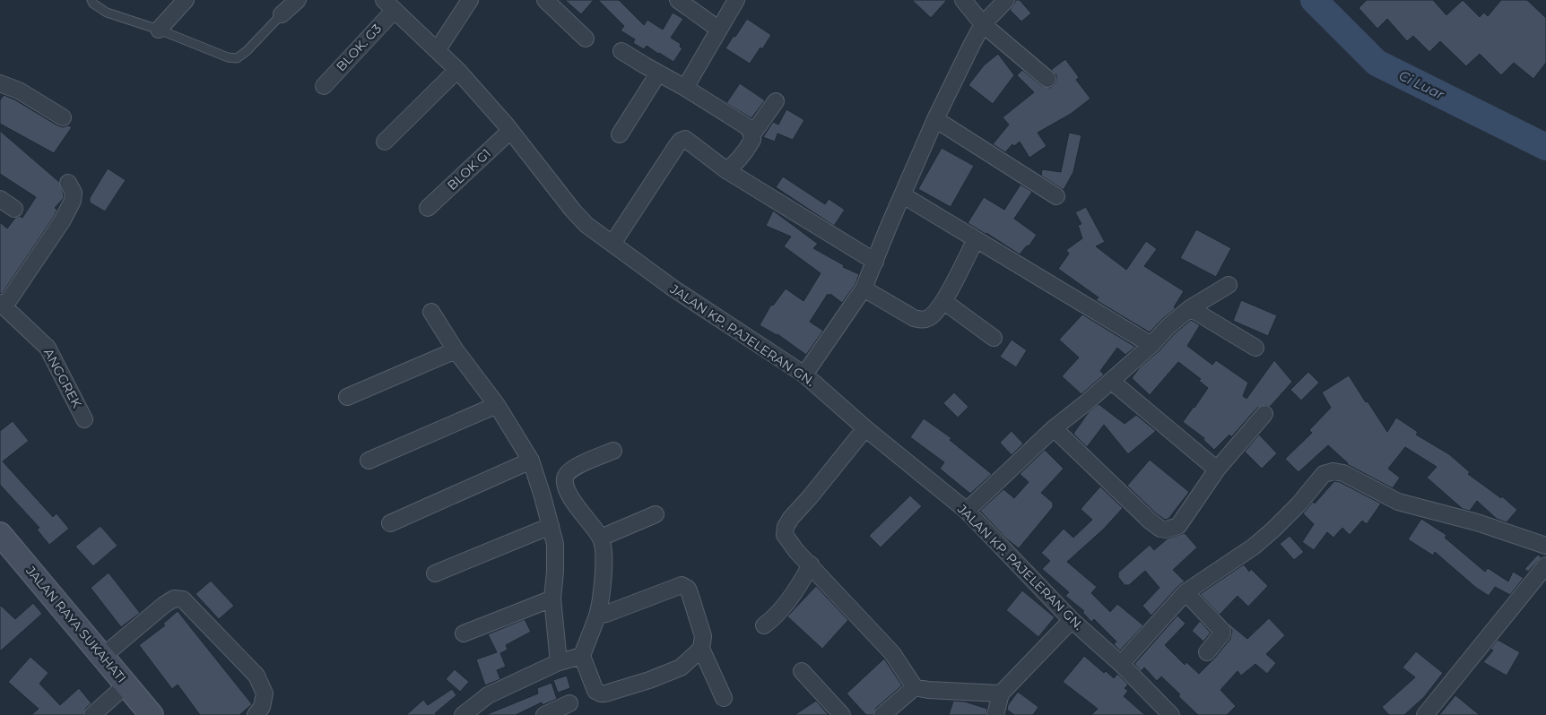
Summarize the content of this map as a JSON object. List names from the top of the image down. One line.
{"streets":{"main road":["JALAN RAYA SUKAHATI"],"street":["BLOK. G3","BLOK G1","JALAN KP. PAJELERAN GN.","ANGGREK"]},"crossings":[["BLOK. G3","JALAN KP. PAJELERAN GN."],["BLOK G1","JALAN KP. PAJELERAN GN."]],"water":["Ci Luar"]}
